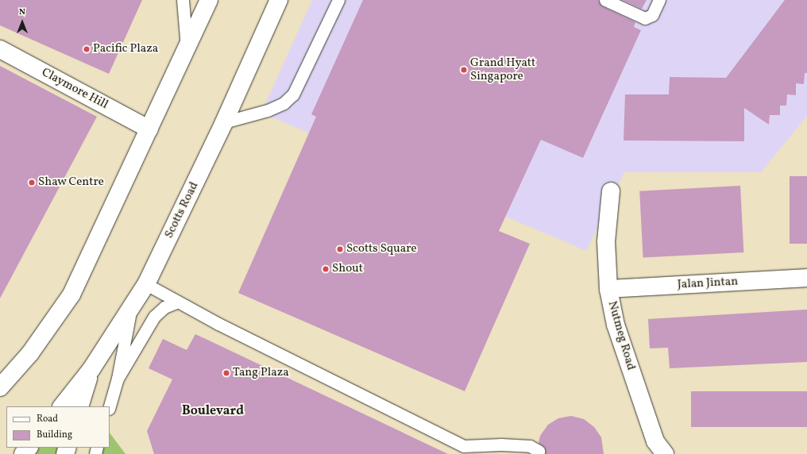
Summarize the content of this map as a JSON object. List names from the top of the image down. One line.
{"streets":{"main road":["Claymore Hill","Scotts Road","Jalan Jintan","Nutmeg Road"]},"crossings":[["Jalan Jintan","Nutmeg Road"]],"districts":["Boulevard"],"places":["Pacific Plaza","Grand Hyatt Singapore","Shaw Centre","Scotts Square","Shout","Tang Plaza"],"legend":["Road","Building"],"north":"top"}
